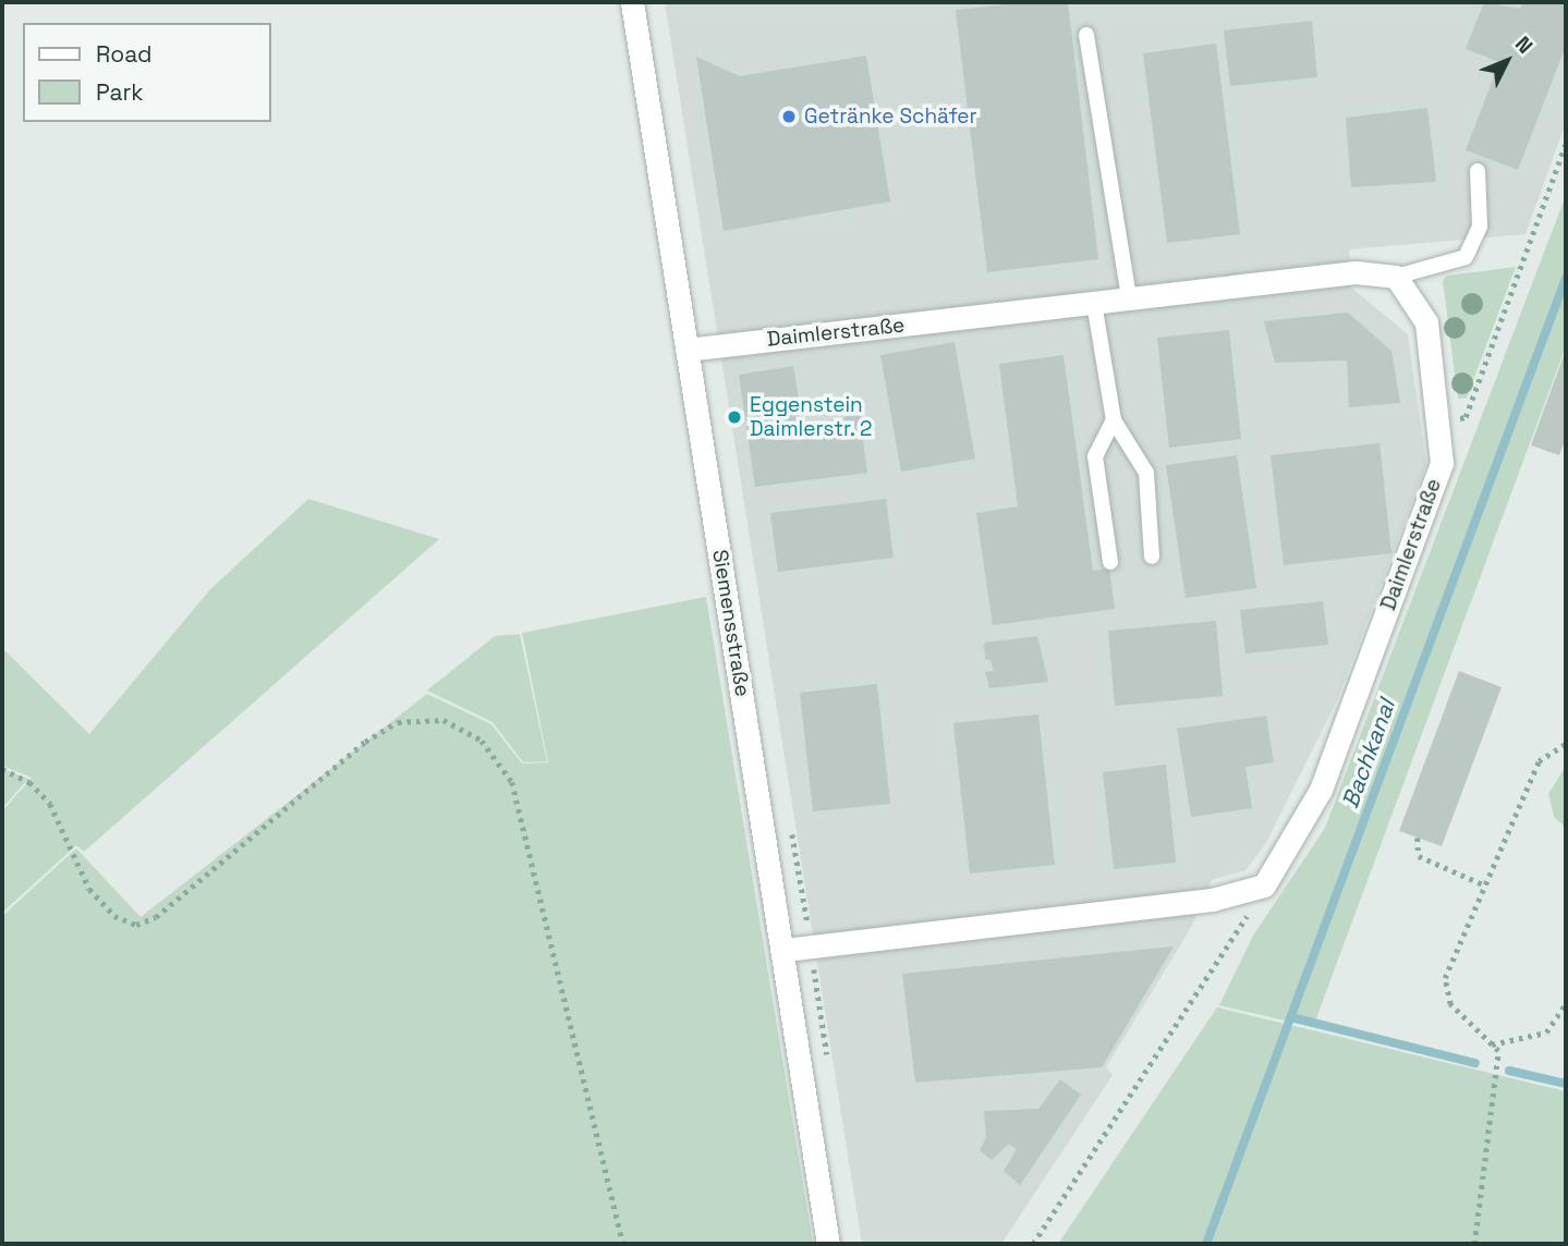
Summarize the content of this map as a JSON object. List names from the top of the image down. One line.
{"streets":{"street":["Daimlerstraße","Siemensstraße"]},"crossings":[["Daimlerstraße","Siemensstraße"]],"water":["Bachkanal"],"places":["Getränke Schäfer","Eggenstein Daimlerstr. 2"],"legend":["Road","Park"],"north":"top right"}
